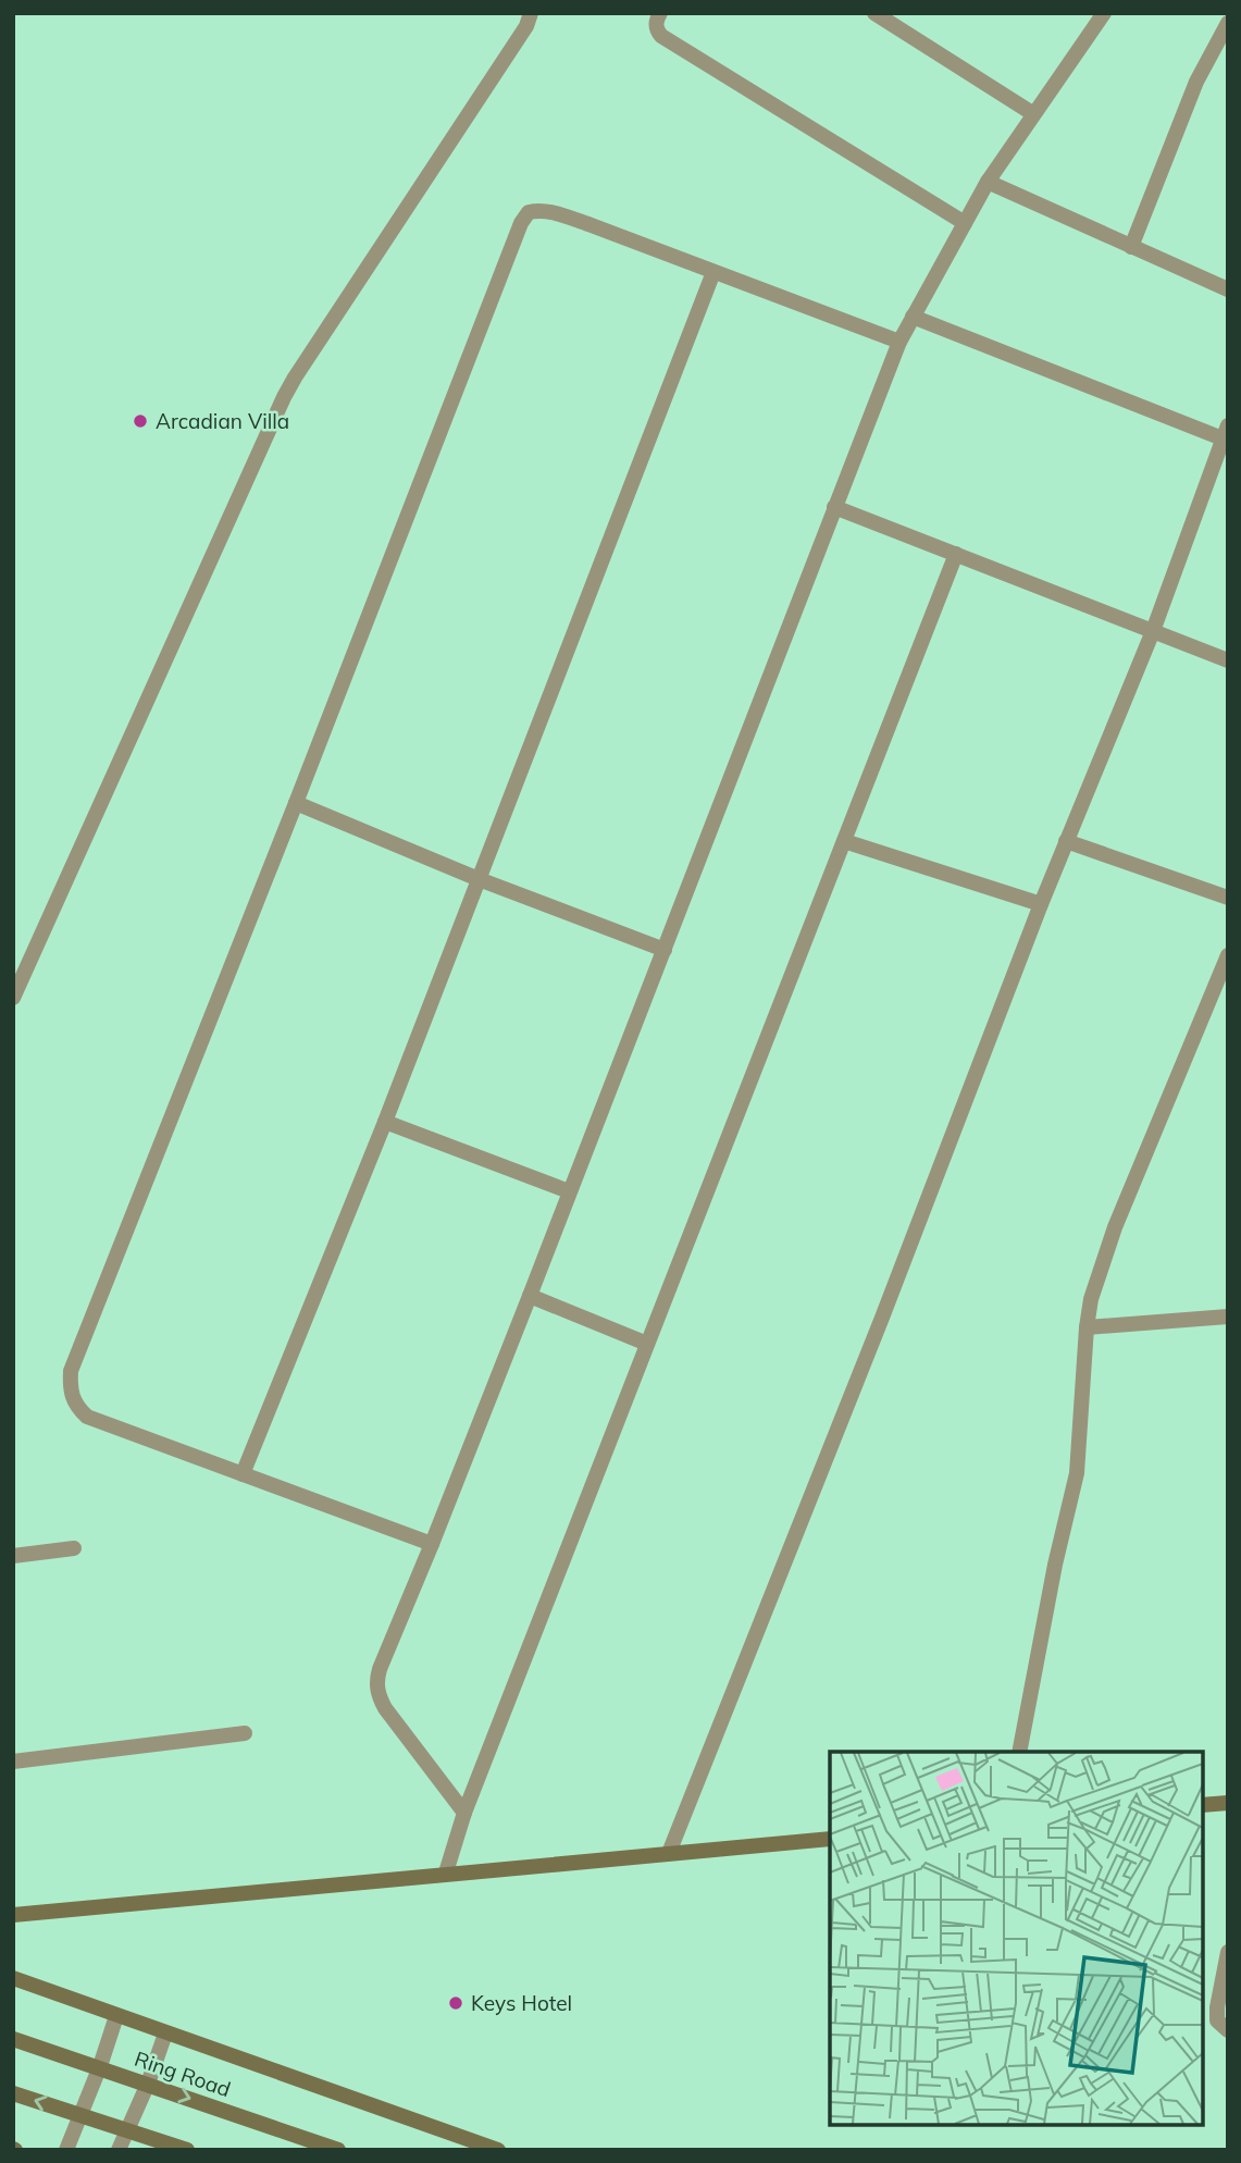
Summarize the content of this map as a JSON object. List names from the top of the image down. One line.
{"streets":{"street":["Ring Road"]},"places":["Arcadian Villa","Keys Hotel"]}
